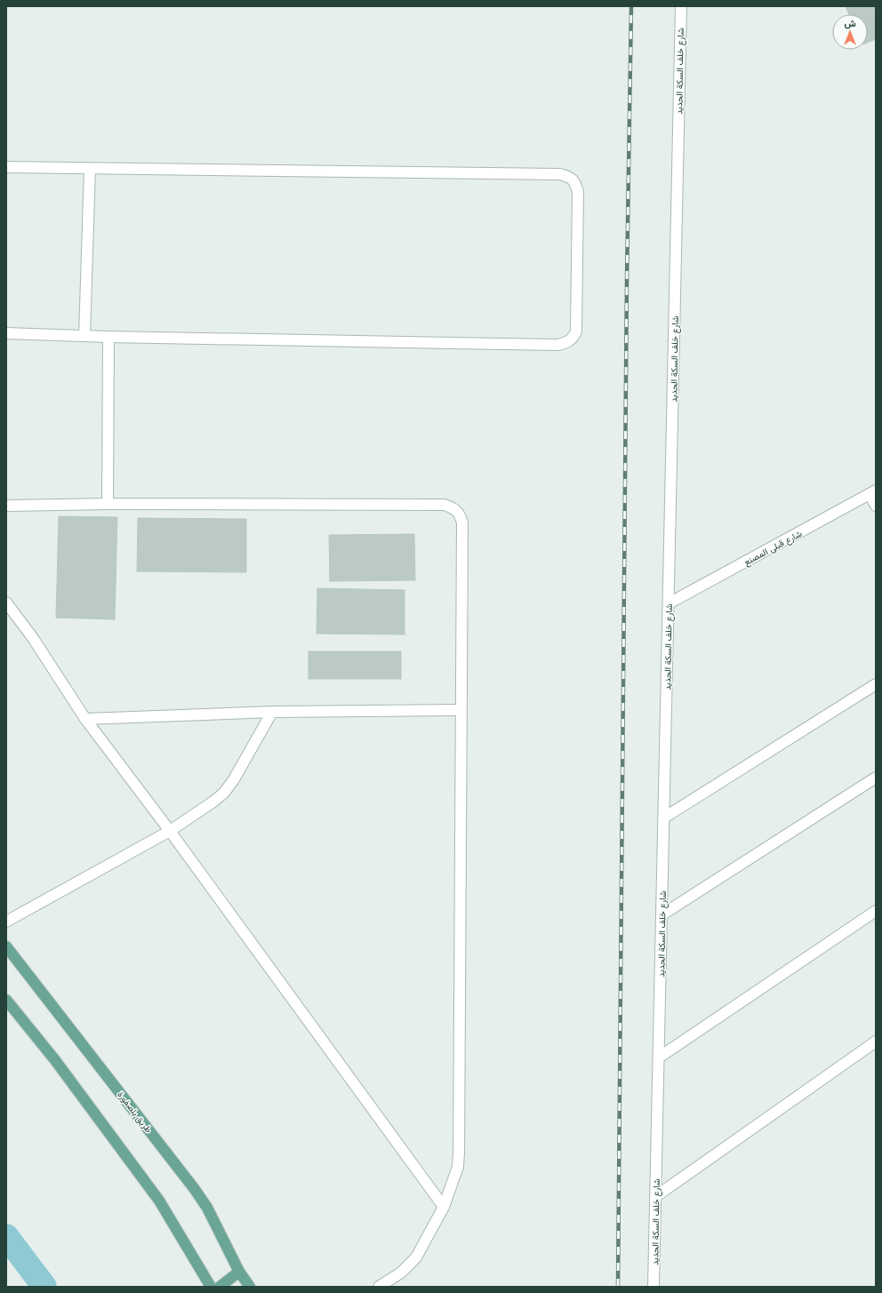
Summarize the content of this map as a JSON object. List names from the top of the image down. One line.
{"streets":{"main road":["طريق بلصفورة"],"street":["شارع خلف السكة الحديد","شارع قبلى المصنع"]},"crossings":[["شارع خلف السكة الحديد","شارع قبلى المصنع"]],"north":"top"}
